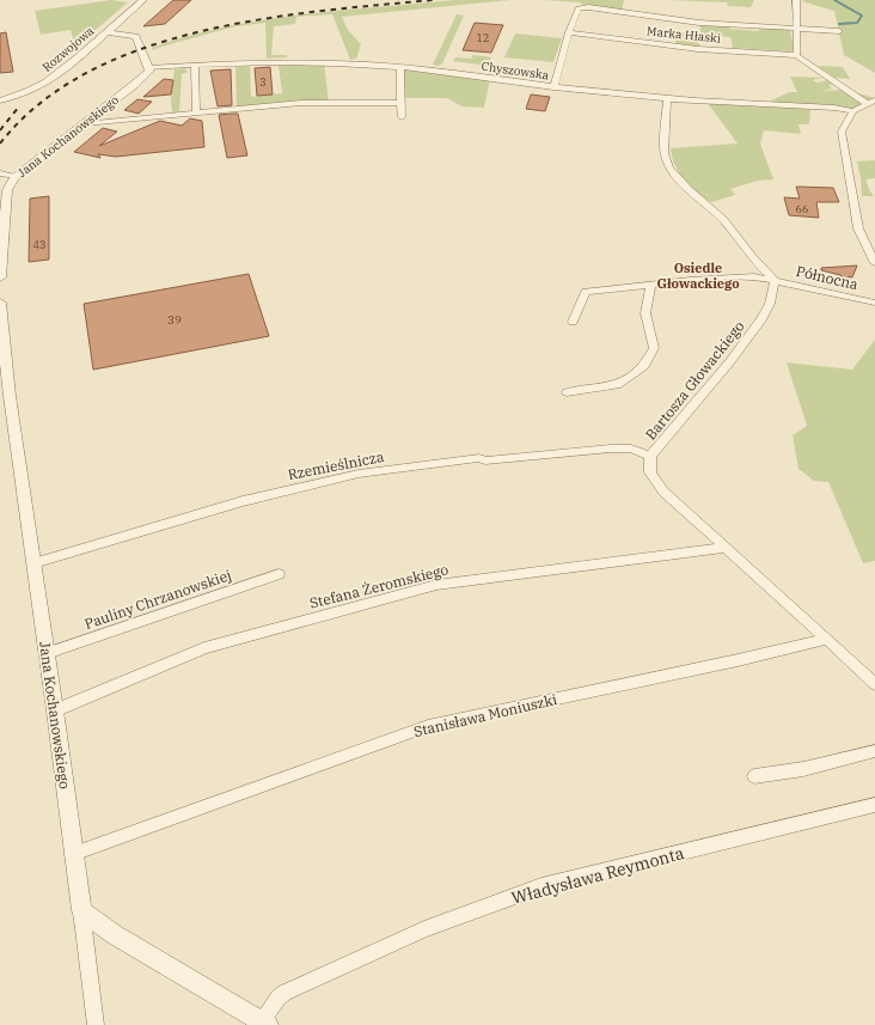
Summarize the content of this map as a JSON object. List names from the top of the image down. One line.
{"streets":{"street":["Marka Hłaski","Rozwojowa","Chyszowska","Jana Kochanowskiego","Północna","Bartosza Głowackiego","Rzemieślnicza","Stefana Żeromskiego","Pauliny Chrzanowskiej","Stanisława Moniuszki","Władysława Reymonta"]},"crossings":[["Chyszowska","Jana Kochanowskiego"],["Jana Kochanowskiego","Rzemieślnicza"],["Jana Kochanowskiego","Stefana Żeromskiego"],["Jana Kochanowskiego","Pauliny Chrzanowskiej"],["Jana Kochanowskiego","Stanisława Moniuszki"],["Północna","Bartosza Głowackiego"],["Bartosza Głowackiego","Rzemieślnicza"],["Bartosza Głowackiego","Stefana Żeromskiego"],["Bartosza Głowackiego","Stanisława Moniuszki"]],"districts":["Osiedle Głowackiego"],"house_numbers":["12","3","66","43","39"]}
